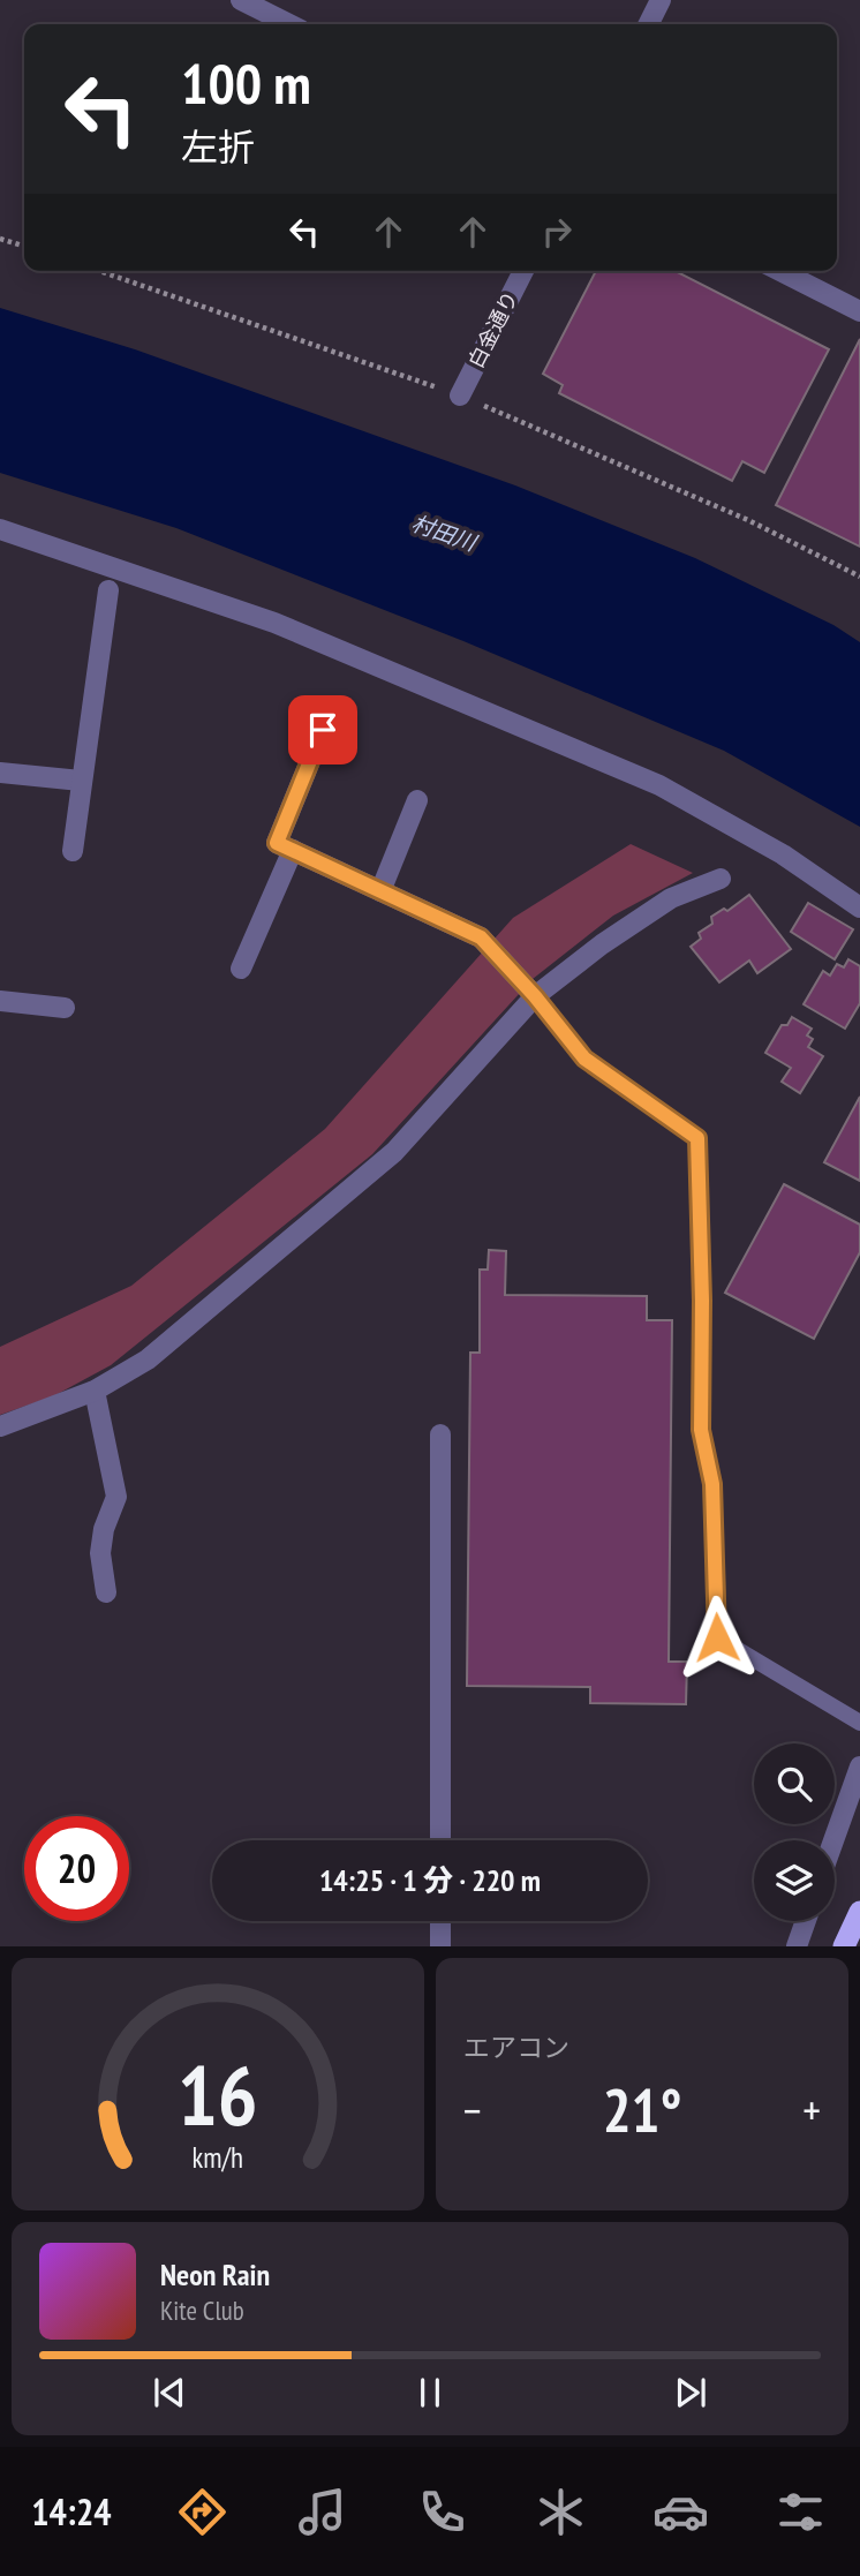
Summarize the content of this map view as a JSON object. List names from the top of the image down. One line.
{"streets":{"street":["白金通り"]},"water":["村田川"],"page":{"turn":["100 m","左折"],"limit":"20","trip":"14:25 · 1 分 · 220 m","tile":"エアコン","heat":["−","21°","+"],"song":["Neon Rain","Kite Club"],"tabs":"14:24","gauge":["16","km/h"]}}
